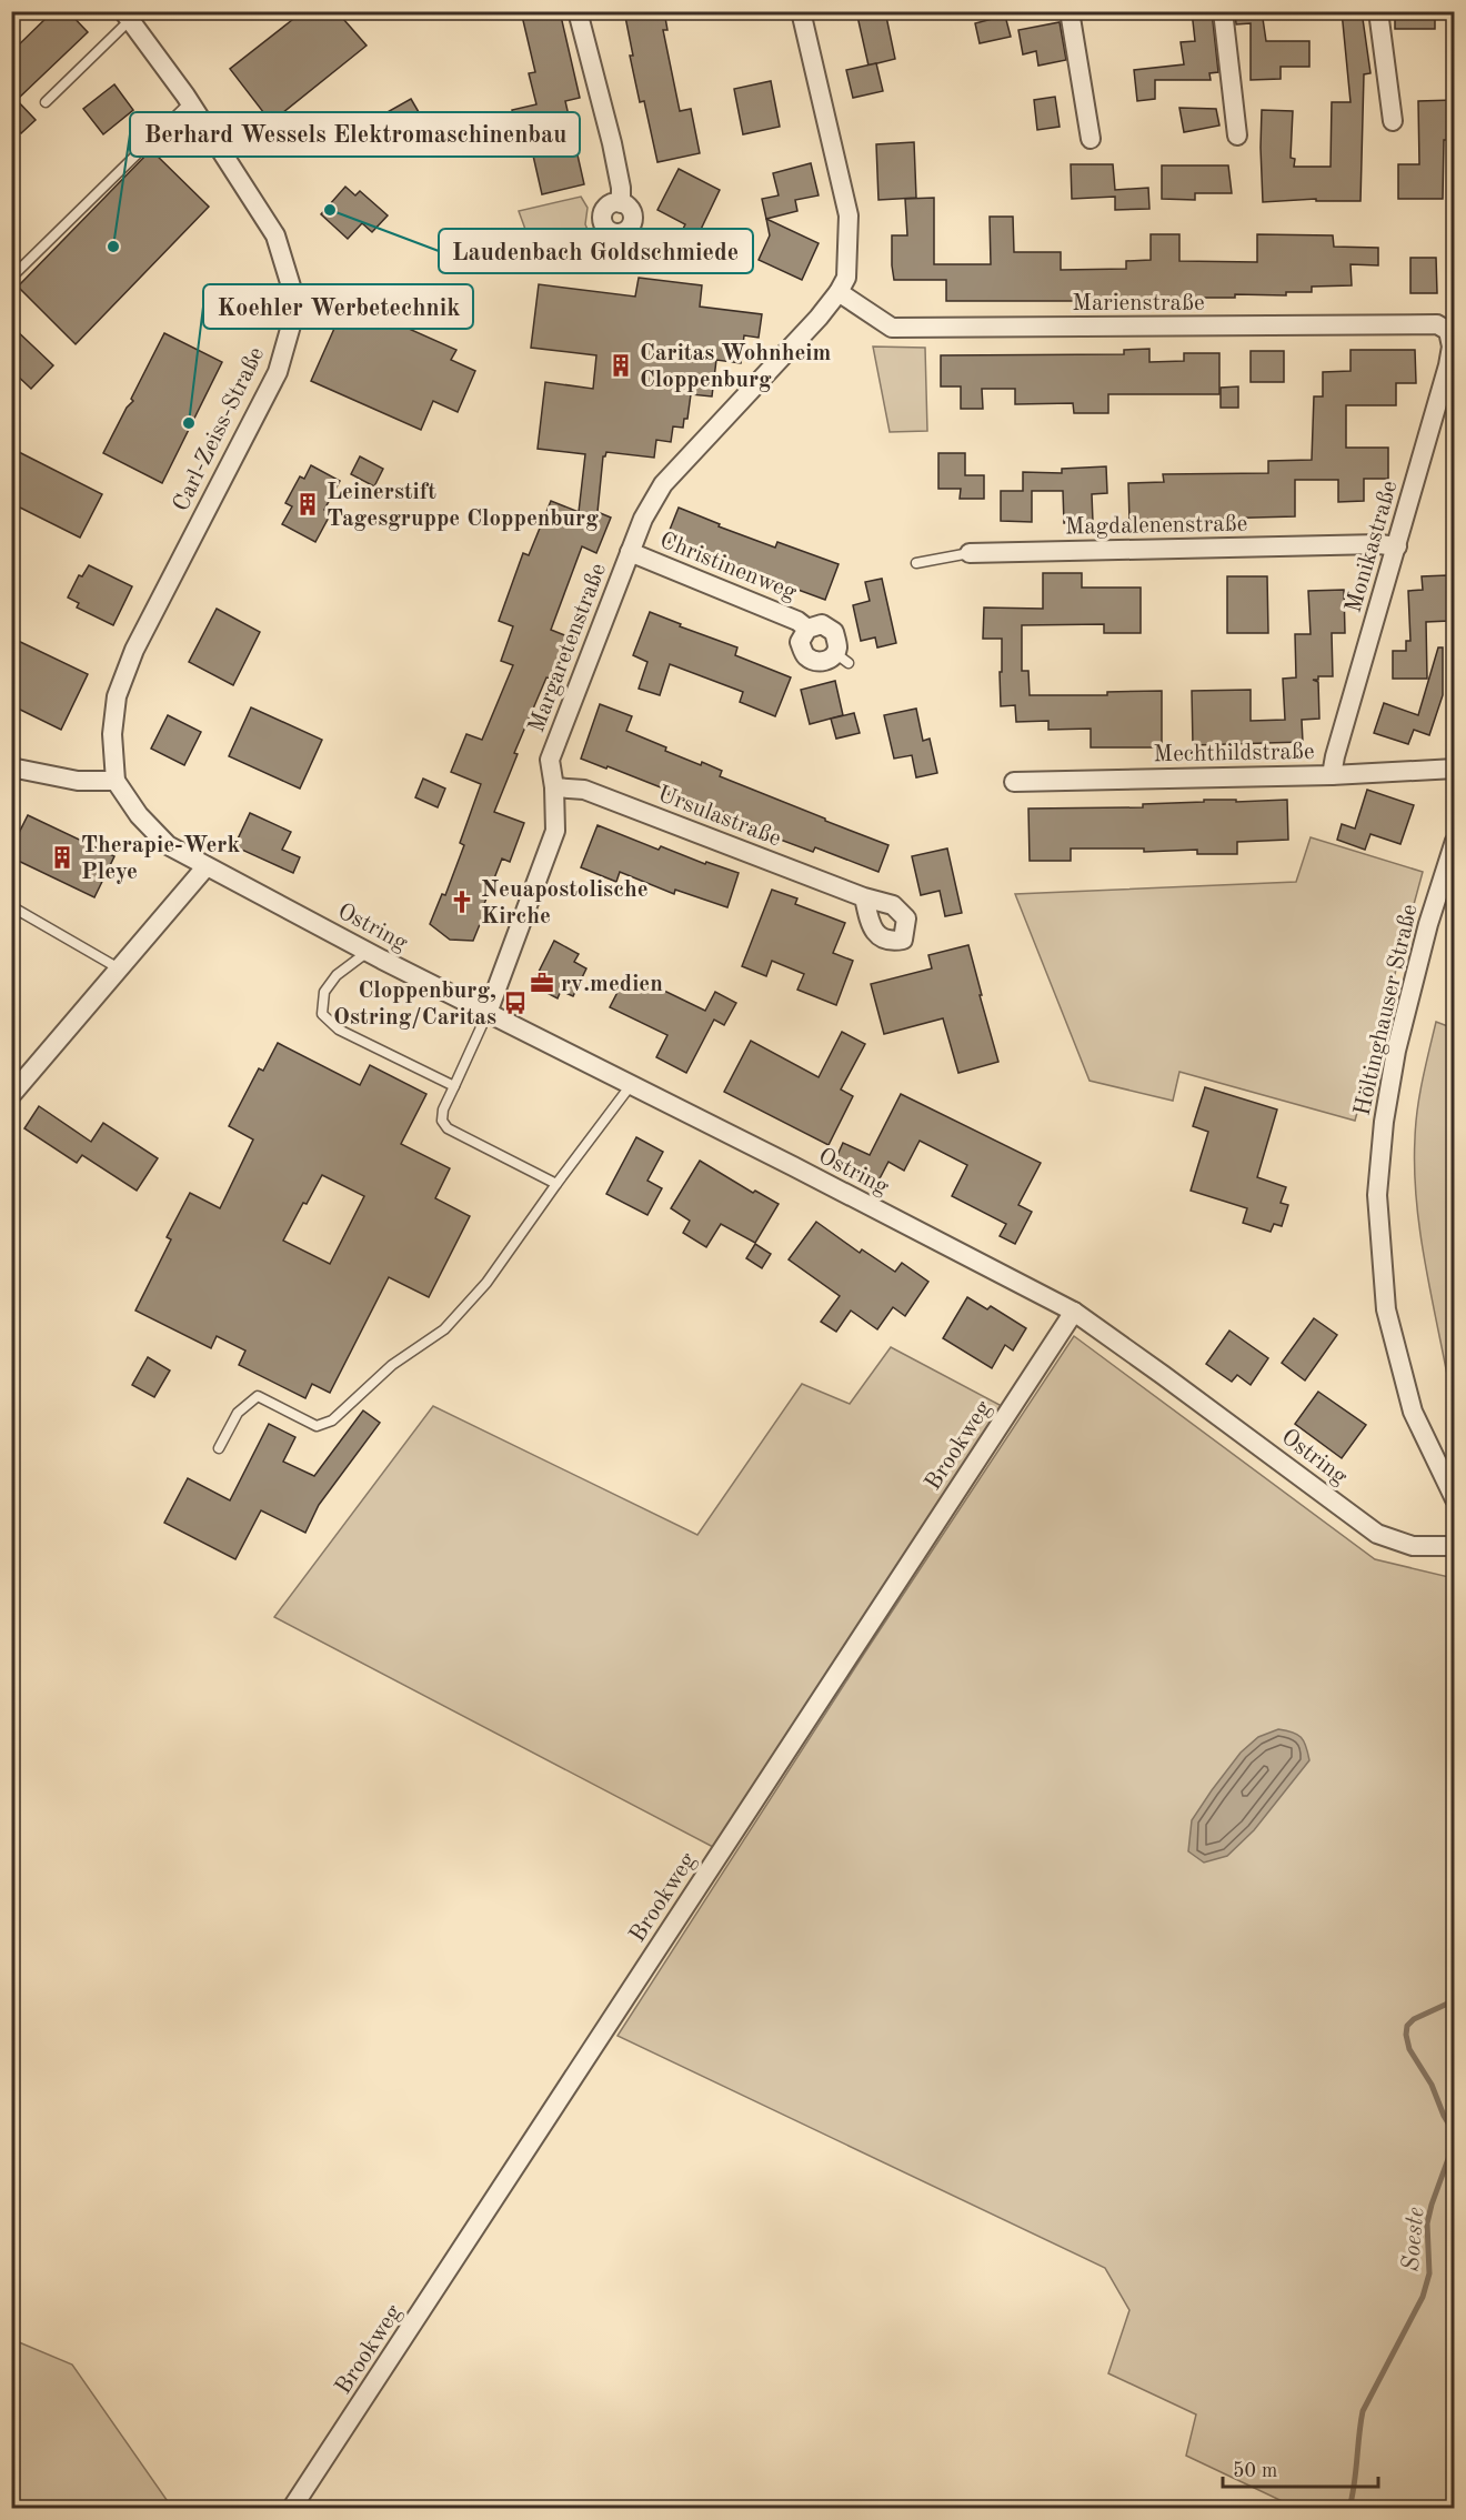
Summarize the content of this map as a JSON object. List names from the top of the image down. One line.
{"streets":{"street":["Marienstraße","Carl-Zeiss-Straße","Magdalenenstraße","Monikastraße","Christinenweg","Margaretenstraße","Mechthildstraße","Ursulastraße","Ostring","Höltinghauser Straße","Brookweg"]},"crossings":[["Marienstraße","Monikastraße"],["Marienstraße","Margaretenstraße"],["Carl-Zeiss-Straße","Ostring"],["Magdalenenstraße","Monikastraße"],["Monikastraße","Mechthildstraße"],["Christinenweg","Margaretenstraße"],["Margaretenstraße","Ursulastraße"],["Margaretenstraße","Ostring"],["Ostring","Brookweg"]],"water":["Soeste"],"places":{"other":["Laudenbach Goldschmiede","Berhard Wessels Elektromaschinenbau","Koehler Werbetechnik"],"building":["Caritas Wohnheim Cloppenburg","Leinerstift Tagesgruppe Cloppenburg","Therapie-Werk Pleye"],"church":["Neuapostolische Kirche"],"office":["rv.medien"],"bus stop":["Cloppenburg, Ostring/Caritas"]},"scale_bar":"50 m"}
